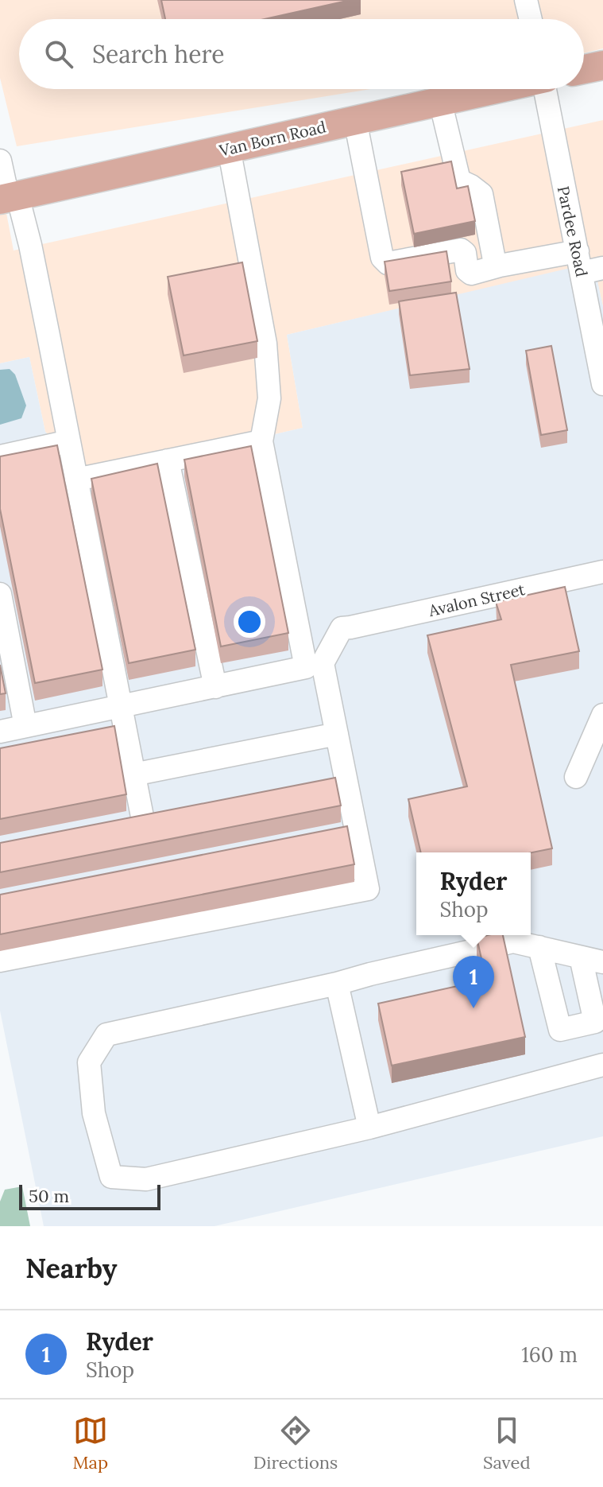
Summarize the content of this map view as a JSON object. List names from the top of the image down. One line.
{"streets":{"main road":["Van Born Road"],"street":["Pardee Road","Avalon Street"]},"scale_bar":"50 m","page":{"search":"Search here","popup":["Ryder","Shop"],"pins":"1","scale":"50 m","heading":"Nearby","list":[{"mark":"1","name":"Ryder","note":"Shop","value":"160 m"}],"nav":["Map","Directions","Saved"]}}
